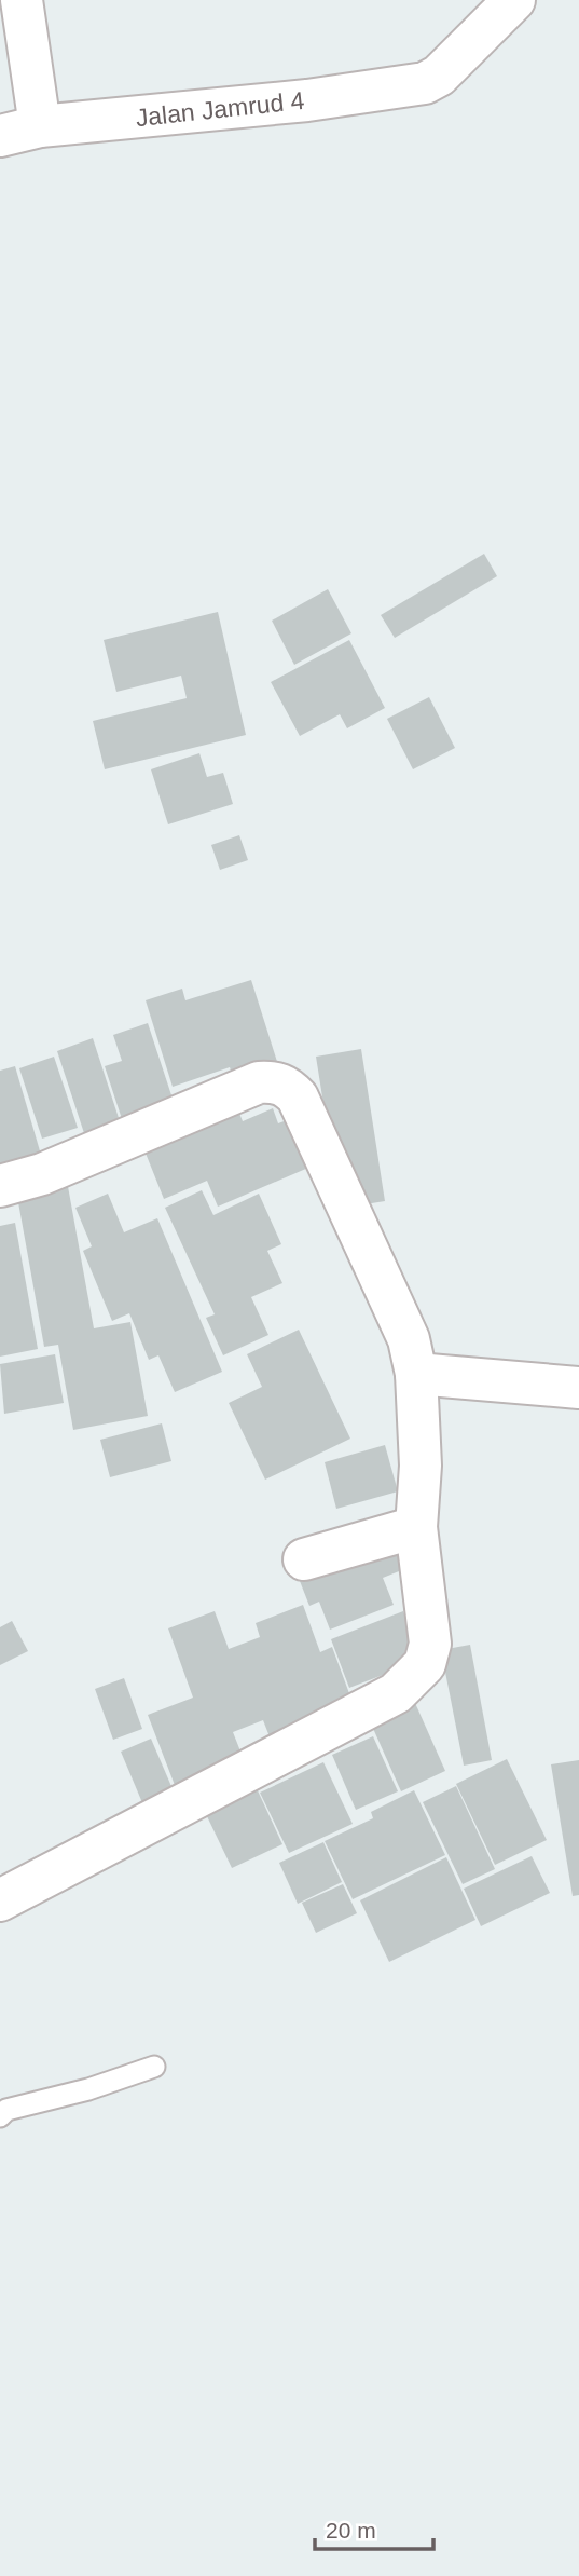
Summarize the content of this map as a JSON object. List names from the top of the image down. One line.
{"streets":{"street":["Jalan Jamrud 4"]},"scale_bar":"20 m"}
